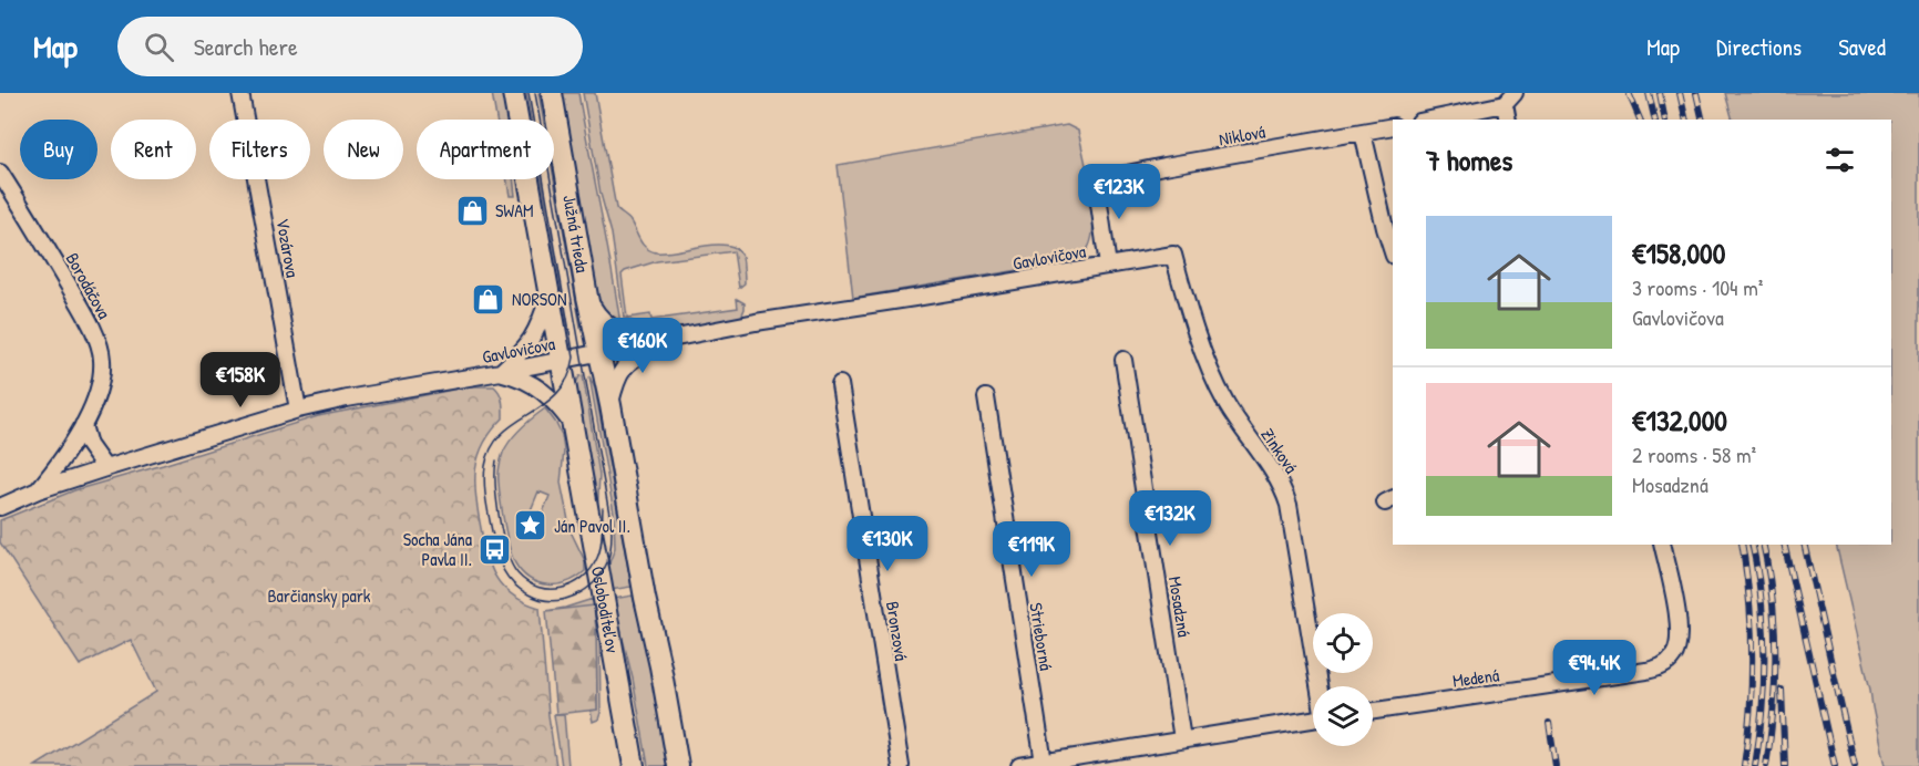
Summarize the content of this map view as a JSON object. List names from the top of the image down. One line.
{"streets":{"main road":["Južná trieda","Osloboditeľov"],"street":["Niklová","Vozárova","Gavlovičova","Borodáčova","Zinková","Mosadzná","Bronzová","Strieborná","Medená"]},"crossings":[["Niklová","Gavlovičova"],["Južná trieda","Osloboditeľov"],["Vozárova","Gavlovičova"],["Gavlovičova","Borodáčova"],["Gavlovičova","Zinková"],["Gavlovičova","Osloboditeľov"]],"parks":["Barčiansky park"],"places":{"shop":["SWAM","NORSON"],"place":["Ján Pavol II."],"bus stop":["Socha Jána Pavla II."]},"page":{"header":"Map","search":"Search here","nav":["Map","Directions","Saved"],"chip":["Buy","Rent","Filters","New","Apartment"],"heading":"7 homes","price":["€123K","€160K","€158K","€132K","€130K","€119K","€94.4K"],"list":[{"name":"€158,000","note":"3 rooms · 104 m² · Gavlovičova"},{"name":"€132,000","note":"2 rooms · 58 m² · Mosadzná"}]}}
